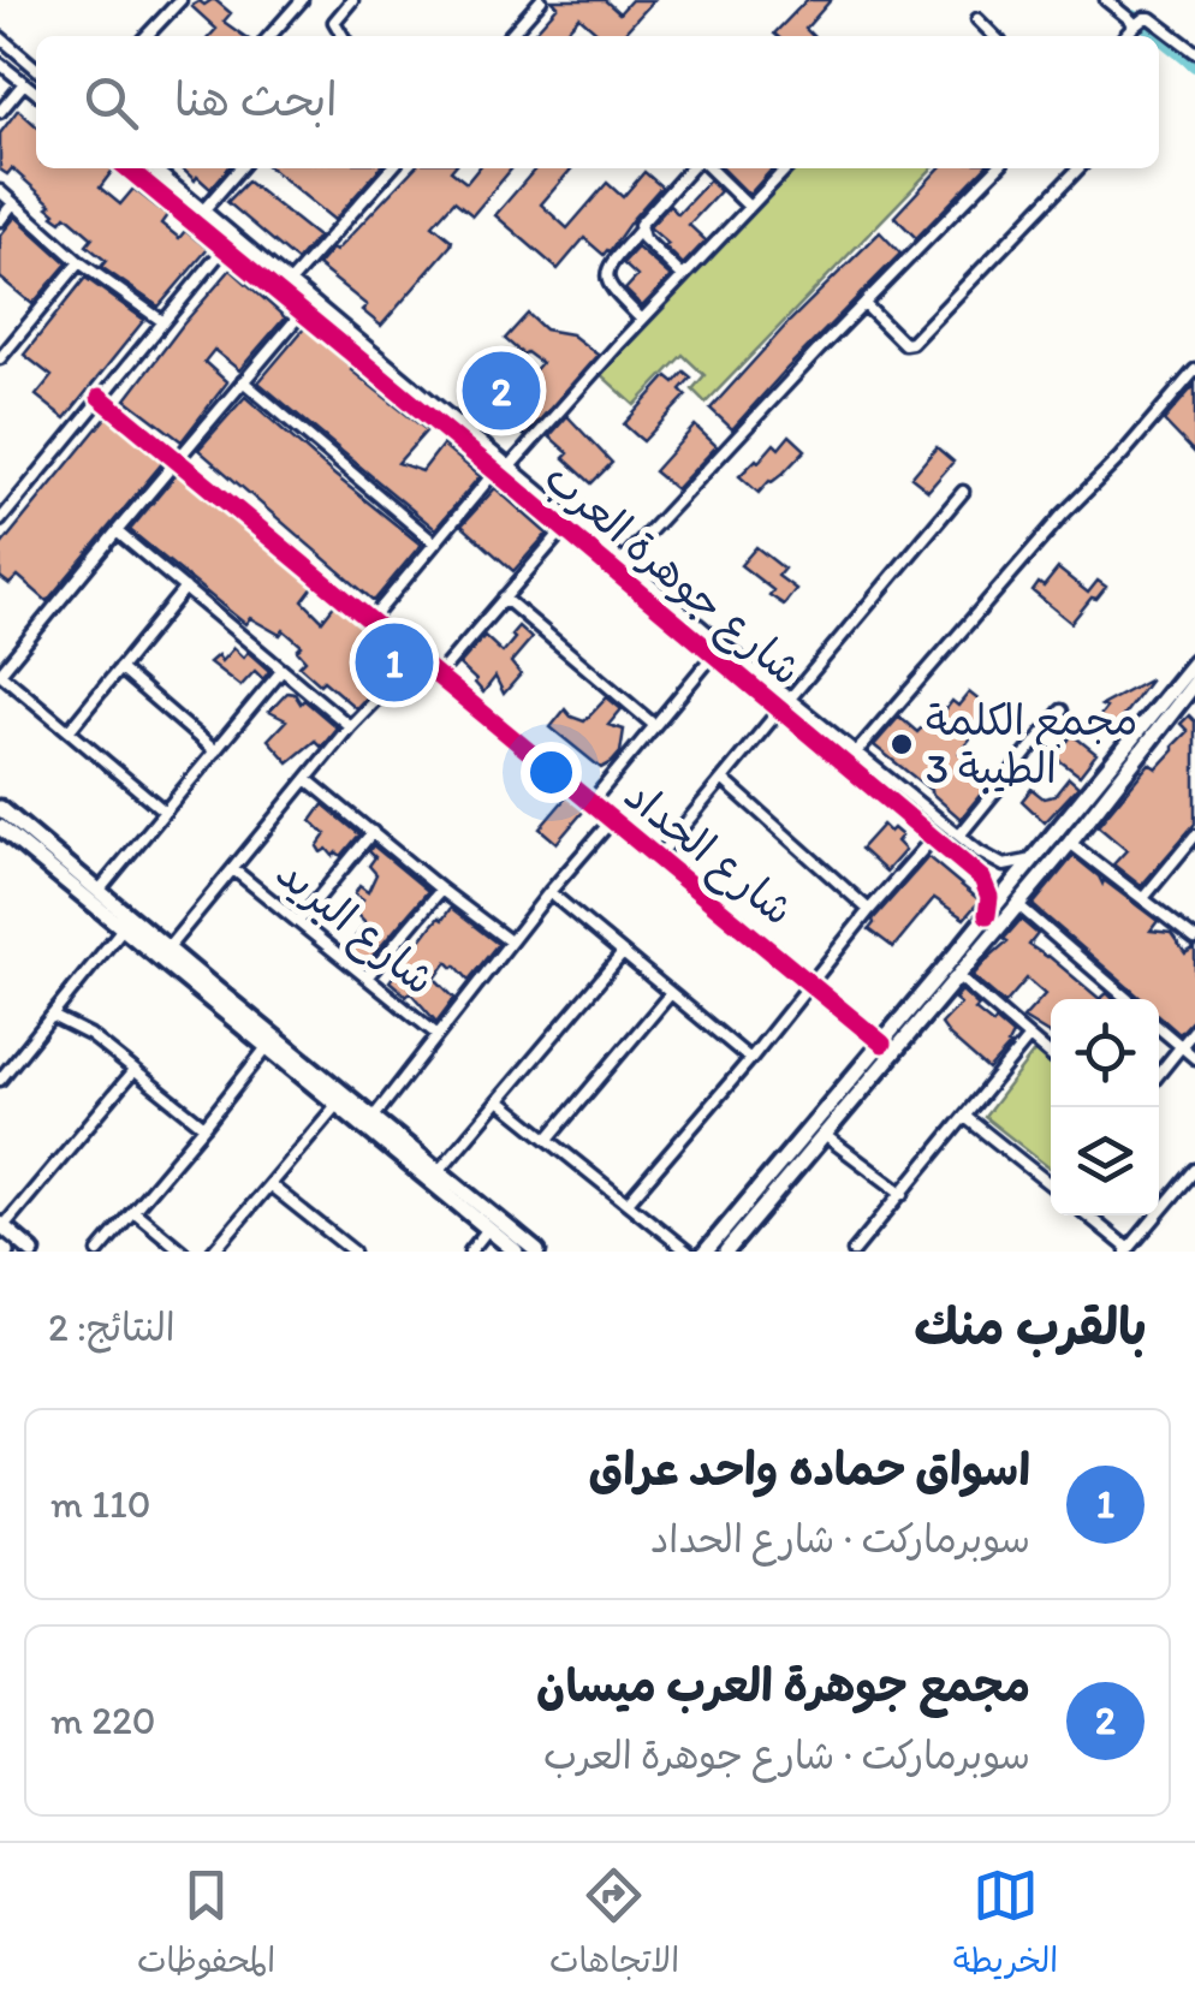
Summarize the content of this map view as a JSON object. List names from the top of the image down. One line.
{"streets":{"street":["شارع جوهرة العرب","شارع الحداد","شارع البريد"]},"places":["مجمع الكلمة الطيبة 3"],"page":{"search":"ابحث هنا","pins":["2","1"],"heading":["بالقرب منك","النتائج: 2"],"list":[{"mark":"1","name":"اسواق حماده واحد عراق","note":"سوبرماركت · شارع الحداد","value":"110 m"},{"mark":"2","name":"مجمع جوهرة العرب ميسان","note":"سوبرماركت · شارع جوهرة العرب","value":"220 m"}],"nav":["الخريطة","الاتجاهات","المحفوظات"]}}
